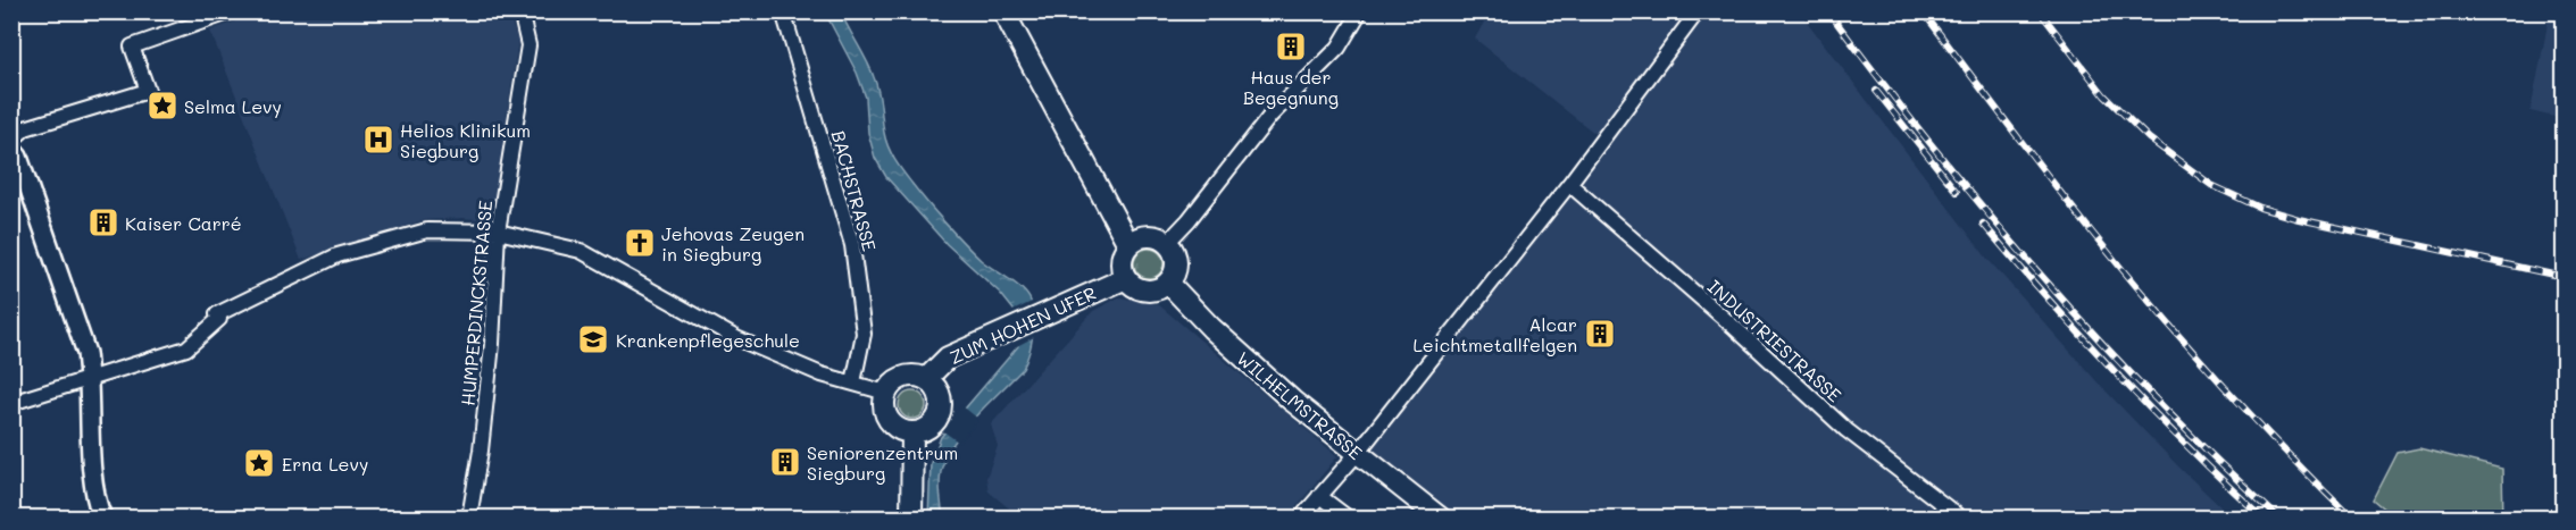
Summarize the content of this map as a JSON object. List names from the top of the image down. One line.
{"streets":{"main road":["ZUM HOHEN UFER","WILHELMSTRASSE"],"street":["BACHSTRASSE","HUMPERDINCKSTRASSE","INDUSTRIESTRASSE"]},"crossings":[["ZUM HOHEN UFER","WILHELMSTRASSE"]],"places":{"building":["Haus der Begegnung","Kaiser Carré","Alcar Leichtmetallfelgen","Seniorenzentrum Siegburg"],"place":["Selma Levy","Erna Levy"],"hospital":["Helios Klinikum Siegburg"],"church":["Jehovas Zeugen in Siegburg"],"school or university":["Krankenpflegeschule"]}}
